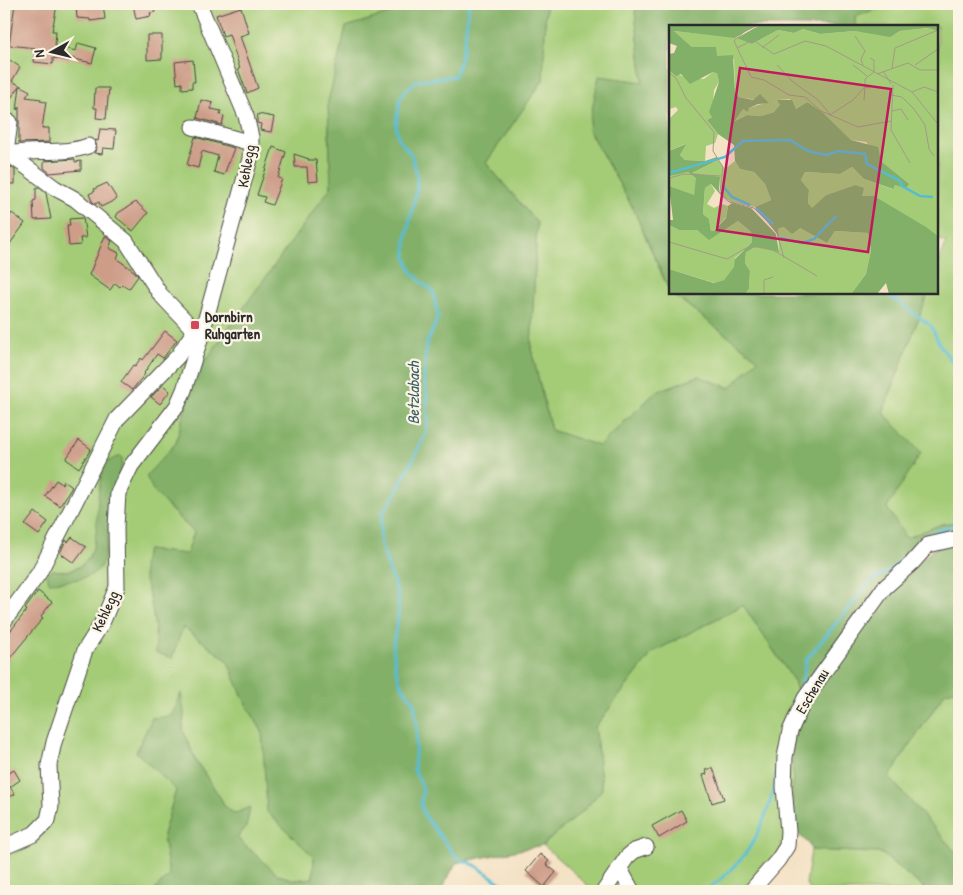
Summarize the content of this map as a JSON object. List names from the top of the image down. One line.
{"streets":{"street":["Kehlegg","Eschenau"]},"water":["Betzlabach"],"places":{"transit":["Dornbirn Ruhgarten"]},"north":"left"}
